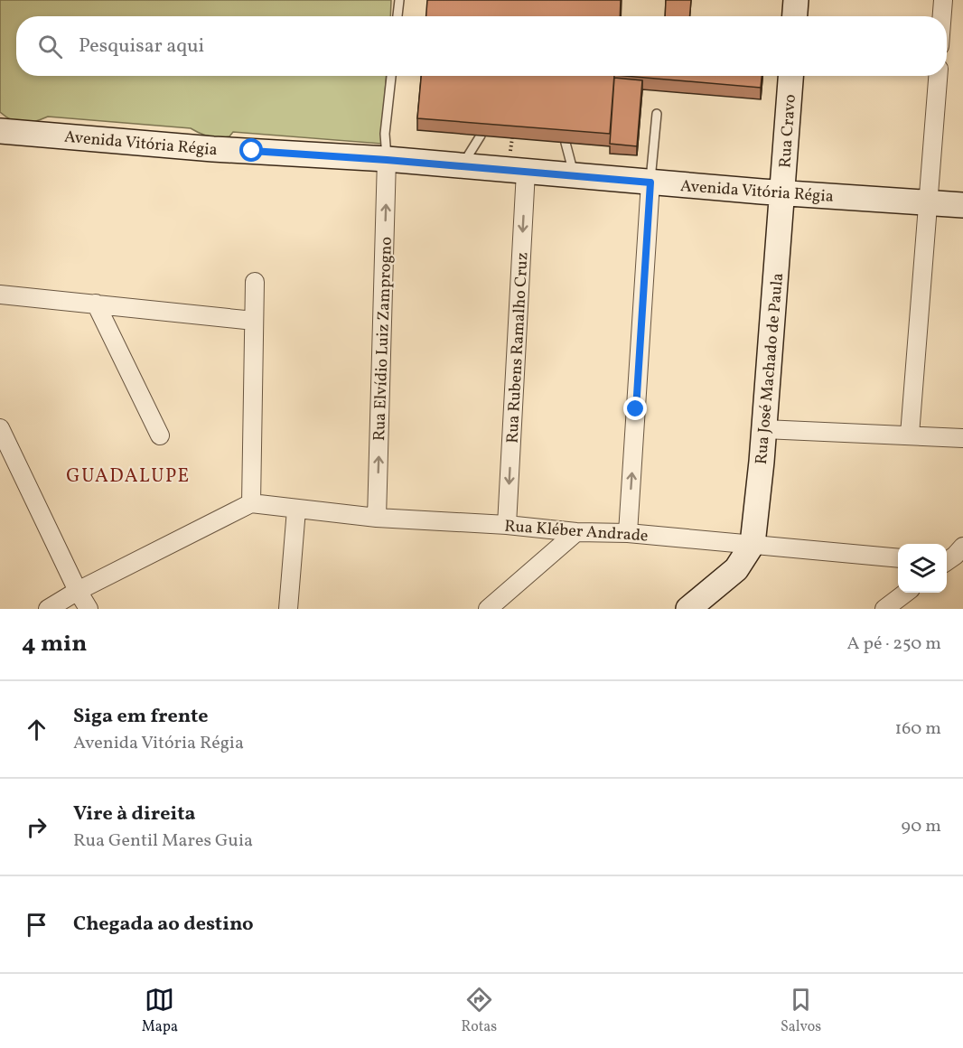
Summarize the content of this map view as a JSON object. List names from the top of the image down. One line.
{"streets":{"street":["Rua Cravo","Avenida Vitória Régia","Rua Elvídio Luiz Zamprogno","Rua Rubens Ramalho Cruz","Rua José Machado de Paula","Rua Kléber Andrade"]},"crossings":[["Rua Cravo","Avenida Vitória Régia"],["Rua Cravo","Rua José Machado de Paula"],["Avenida Vitória Régia","Rua Elvídio Luiz Zamprogno"],["Avenida Vitória Régia","Rua Rubens Ramalho Cruz"],["Avenida Vitória Régia","Rua José Machado de Paula"],["Rua Elvídio Luiz Zamprogno","Rua Kléber Andrade"],["Rua Rubens Ramalho Cruz","Rua Kléber Andrade"],["Rua José Machado de Paula","Rua Kléber Andrade"]],"districts":["GUADALUPE"],"page":{"search":"Pesquisar aqui","heading":["4 min","A pé · 250 m"],"list":[["Siga em frente","Avenida Vitória Régia","160 m"],["Vire à direita","Rua Gentil Mares Guia","90 m"],"Chegada ao destino"],"nav":["Mapa","Rotas","Salvos"]}}
